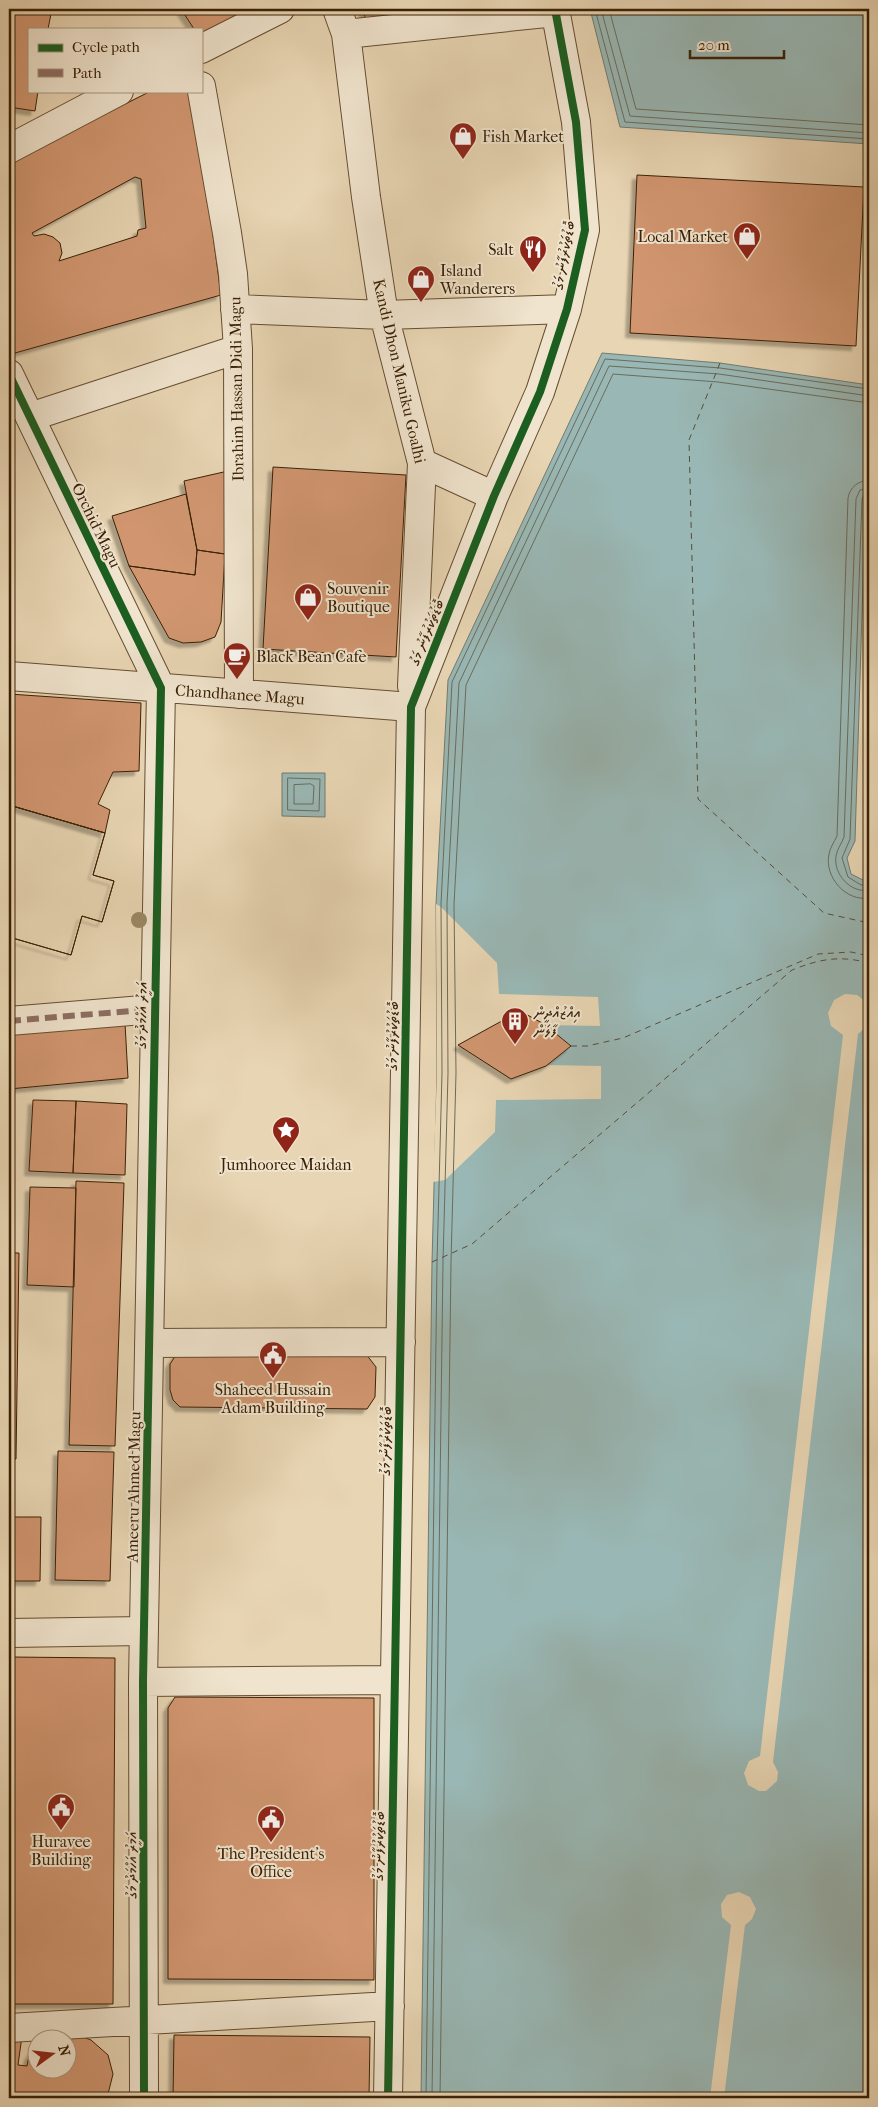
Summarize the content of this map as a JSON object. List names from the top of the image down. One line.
{"streets":{"street":["ބޮޑުތަކުރުފާނު މަގު","Kandi Dhon Maniku Goalhi","Ibrahim Hassan Didi Magu","Orchid Magu","Chandhanee Magu","އަމީރު އަހްމަދު މަގު","Ameeru Ahmed Magu"]},"crossings":[["ބޮޑުތަކުރުފާނު މަގު","Kandi Dhon Maniku Goalhi"],["ބޮޑުތަކުރުފާނު މަގު","Chandhanee Magu"],["Kandi Dhon Maniku Goalhi","Chandhanee Magu"],["Ibrahim Hassan Didi Magu","Chandhanee Magu"],["Orchid Magu","Chandhanee Magu"],["Orchid Magu","އަމީރު އަހްމަދު މަގު"],["Chandhanee Magu","އަމީރު އަހްމަދު މަގު"],["އަމީރު އަހްމަދު މަގު","Ameeru Ahmed Magu"]],"places":{"shop":["Fish Market","Local Market","Island Wanderers","Souvenir Boutique"],"restaurant":["Salt"],"cafe":["Black Bean Cafe"],"building":["އިއްޒުއްދީން ފާލަން"],"place":["Jumhooree Maidan"],"public building":["Shaheed Hussain Adam Building","Huravee Building","The President's Office"]},"legend":["Cycle path","Path"],"scale_bar":"20 m","north":"right"}
